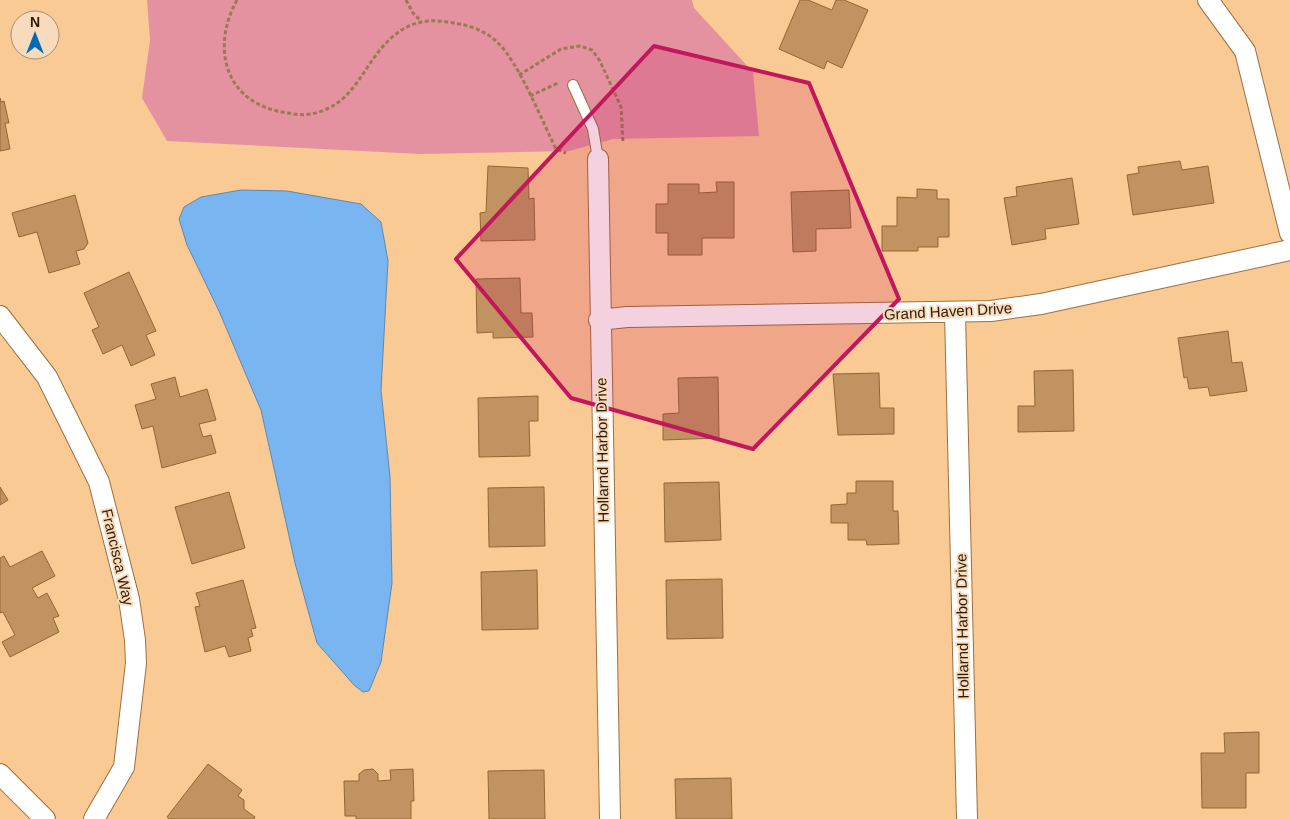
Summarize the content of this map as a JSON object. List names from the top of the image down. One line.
{"streets":{"street":["Grand Haven Drive","Hollarnd Harbor Drive","Francisca Way"]},"crossings":[["Grand Haven Drive","Hollarnd Harbor Drive"]],"north":"top"}
